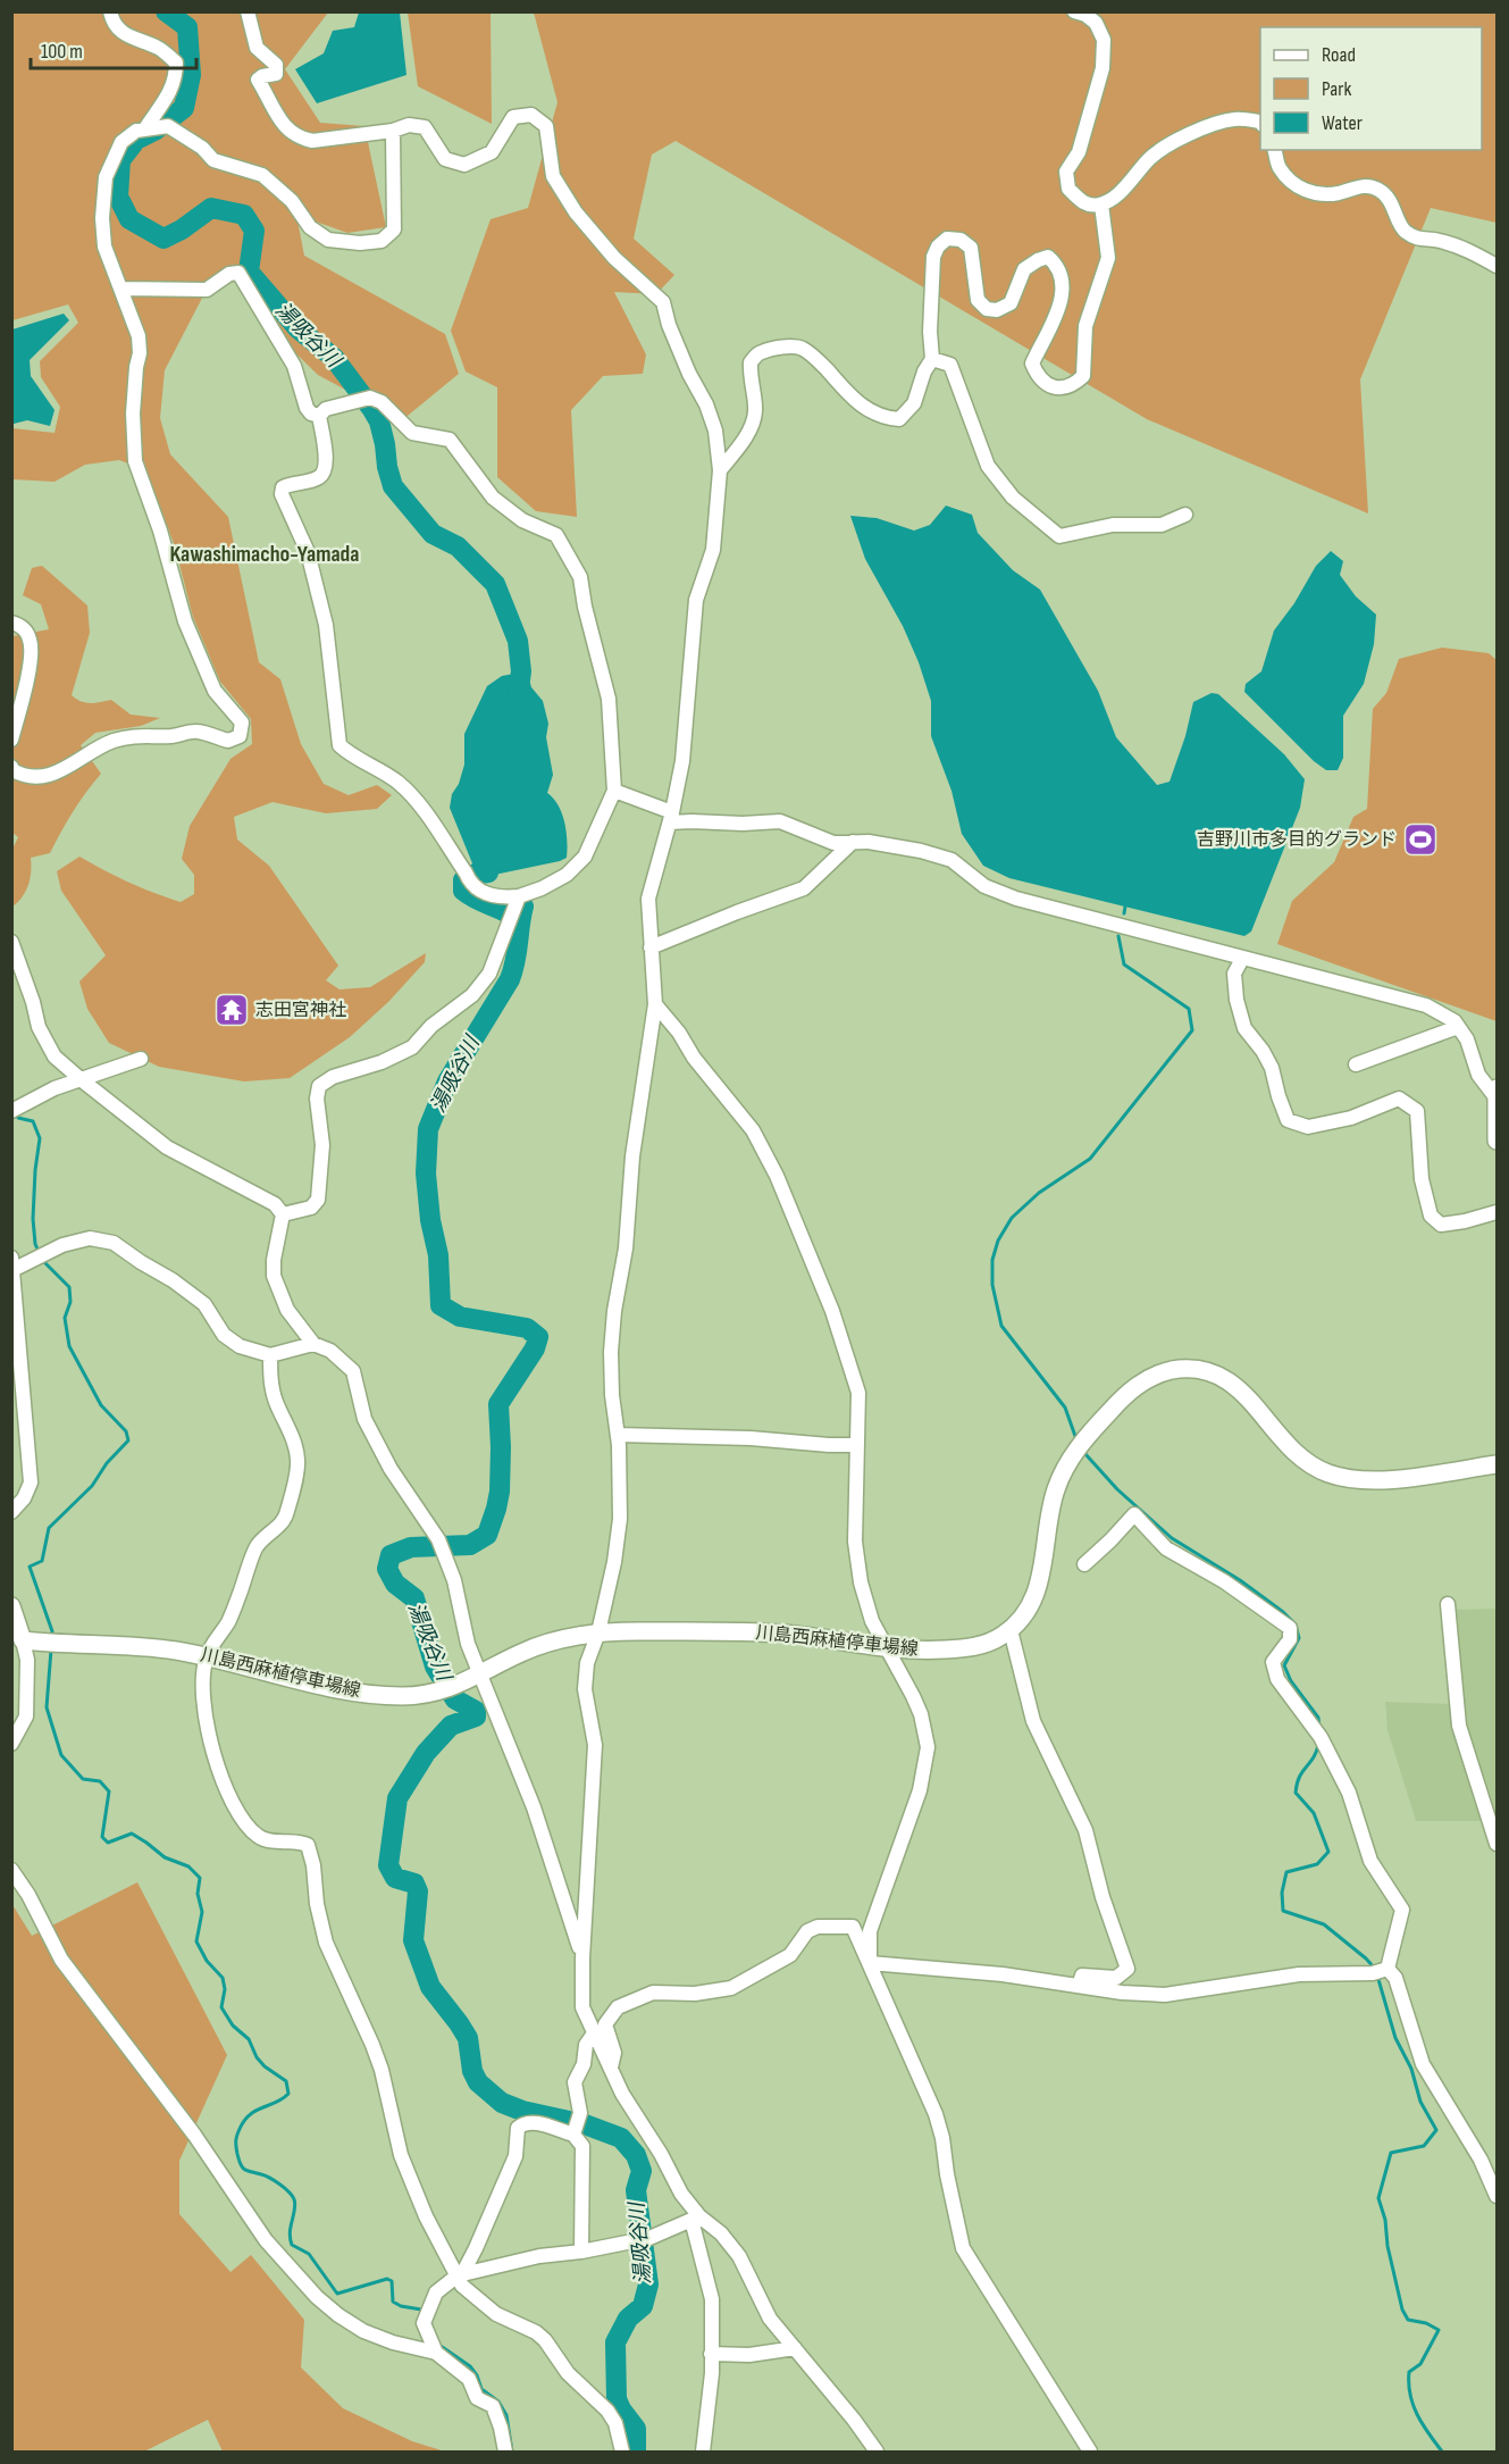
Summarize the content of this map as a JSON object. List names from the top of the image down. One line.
{"streets":{"main road":["川島西麻植停車場線"]},"districts":["Kawashimacho-Yamada"],"water":["湯吸谷川"],"places":{"sports":["吉野川市多目的グランド"],"temple":["志田宮神社"]},"legend":["Road","Park","Water"],"scale_bar":"100 m"}
